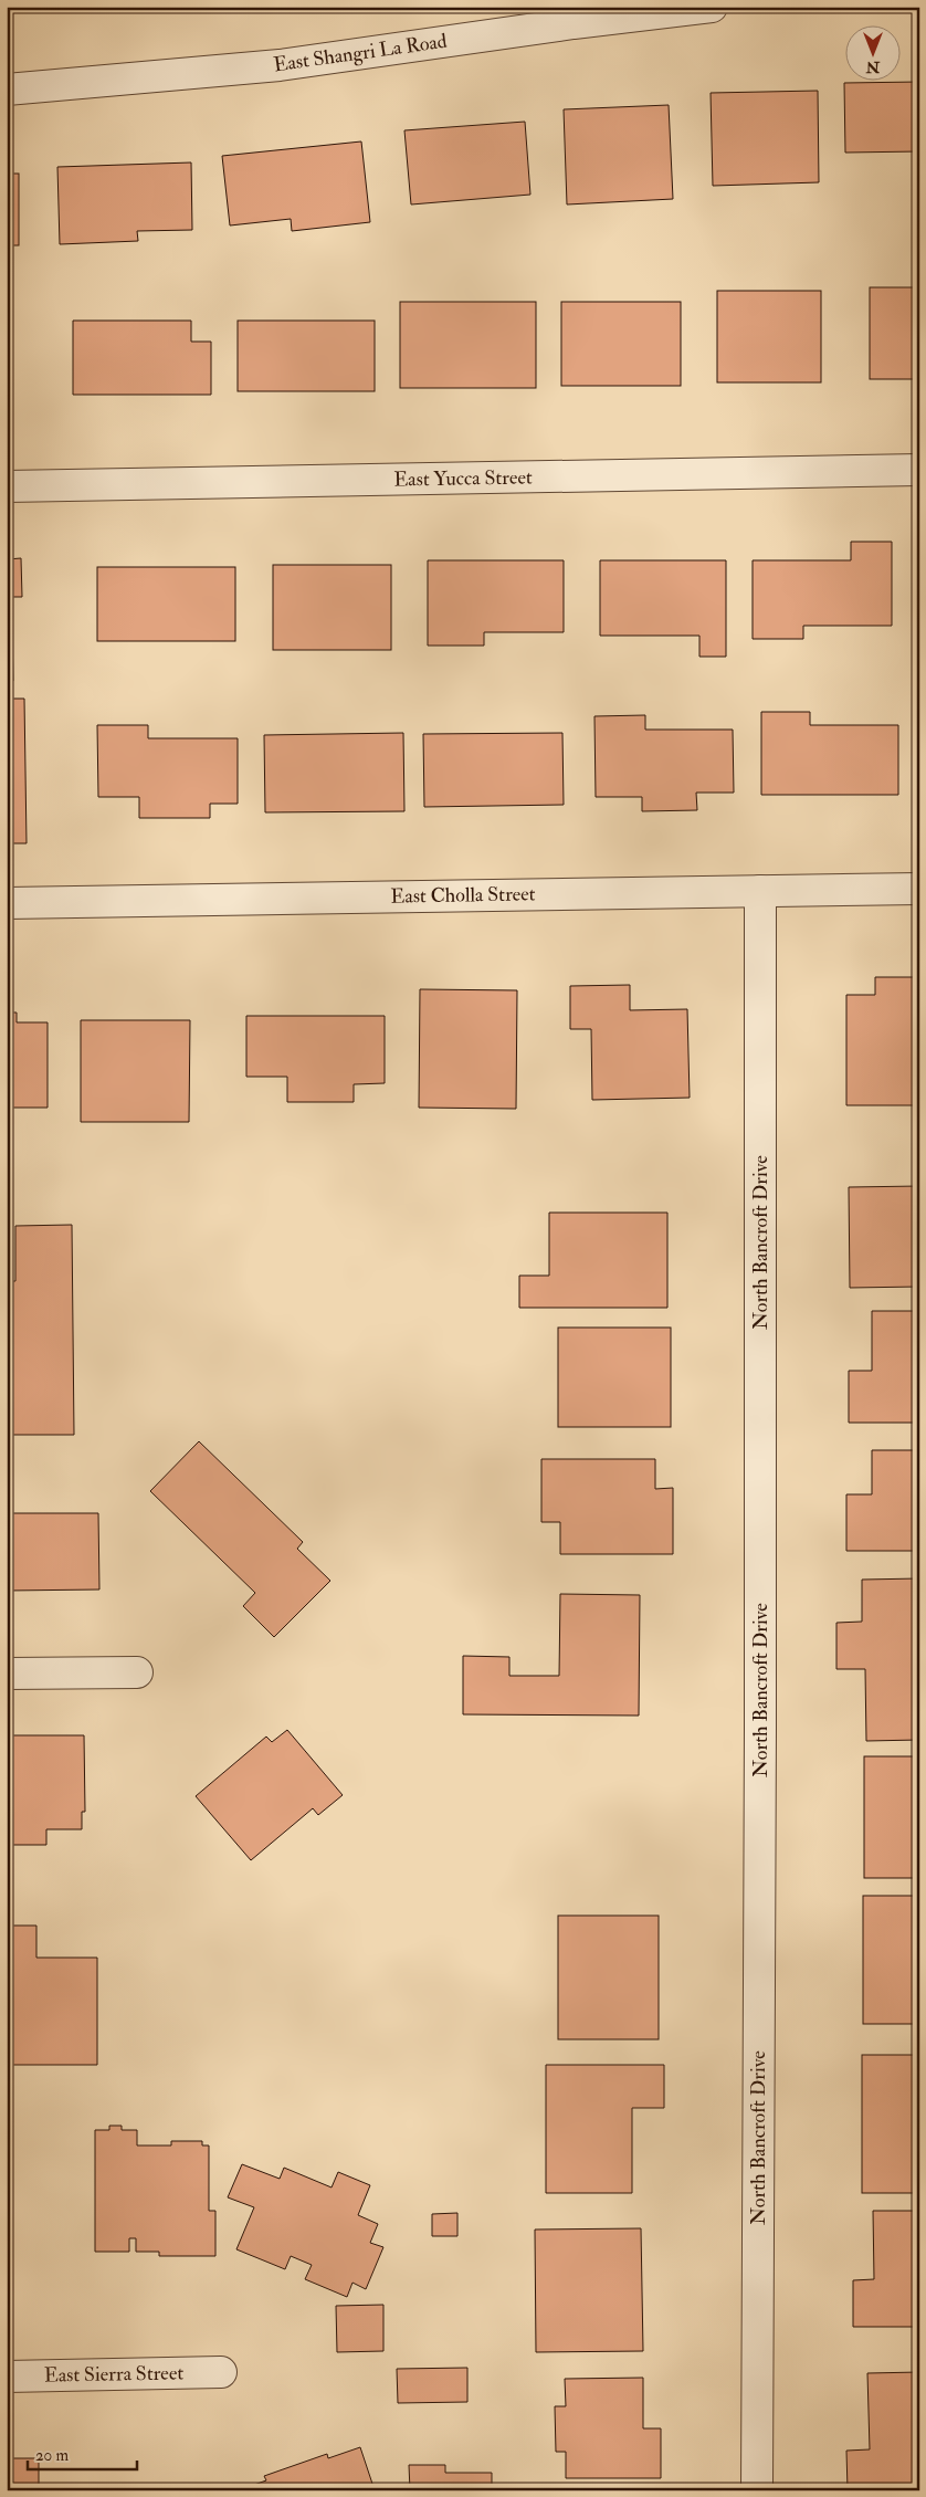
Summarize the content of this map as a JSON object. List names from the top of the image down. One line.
{"streets":{"street":["East Shangri La Road","East Yucca Street","East Cholla Street","North Bancroft Drive","East Sierra Street"]},"crossings":[["East Cholla Street","North Bancroft Drive"]],"scale_bar":"20 m","north":"bottom"}
